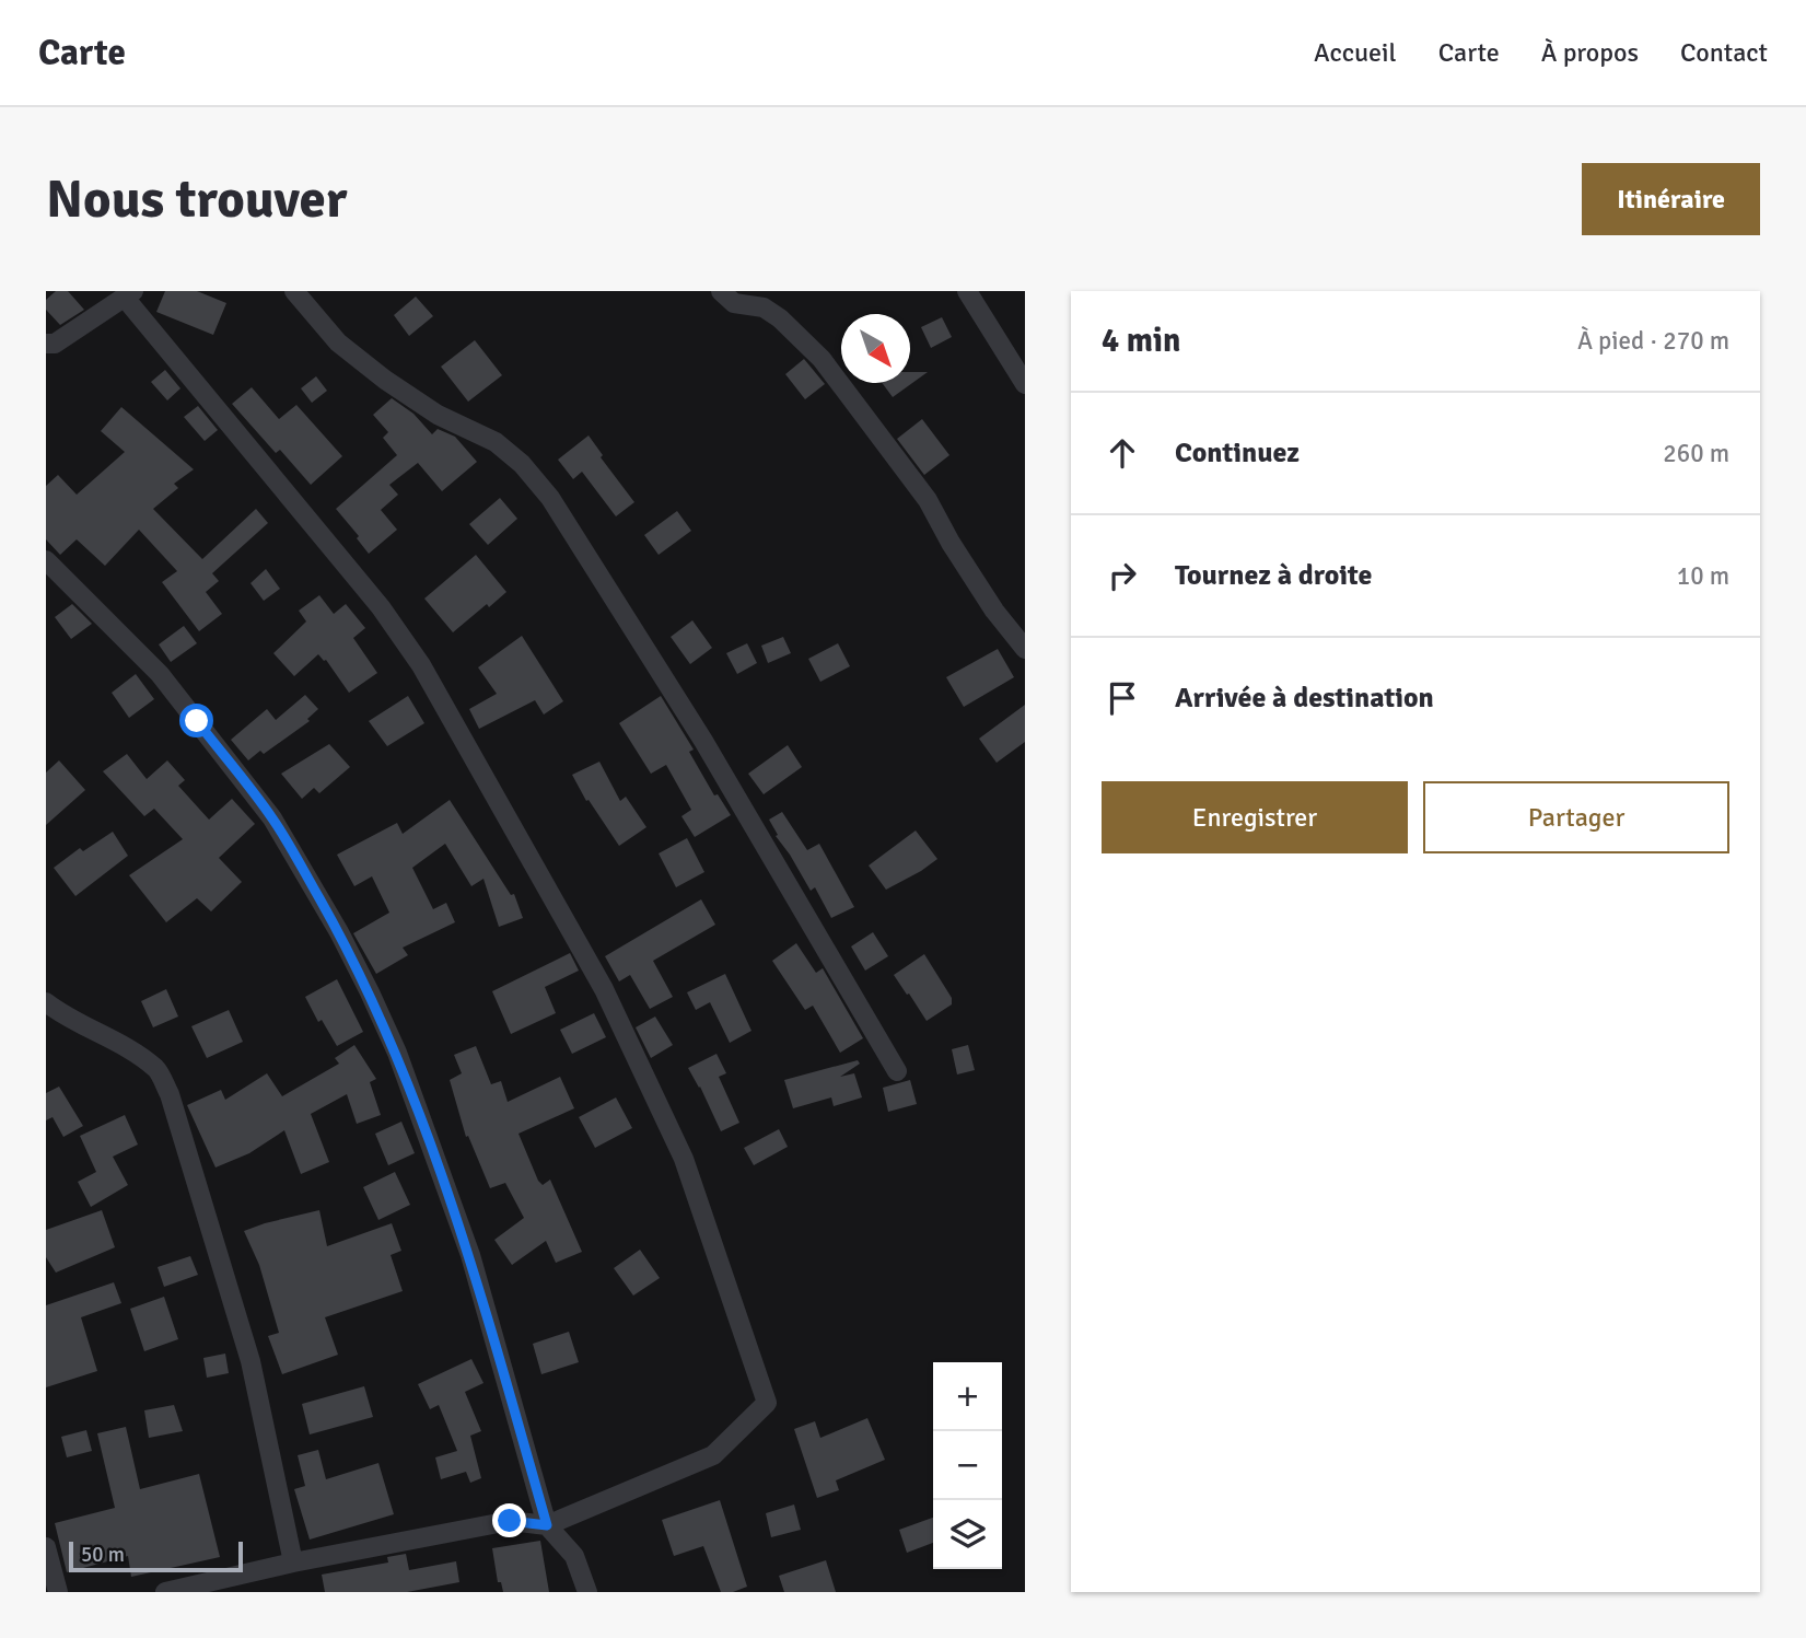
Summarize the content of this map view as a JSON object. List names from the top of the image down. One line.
{"scale_bar":"50 m","north":"bottom right","page":{"header":"Carte","nav":["Accueil","Carte","À propos","Contact"],"buttons":["Itinéraire",["Enregistrer","Partager"]],"title":"Nous trouver","heading":["4 min","À pied · 270 m"],"list":[["Continuez","260 m"],["Tournez à droite","10 m"],"Arrivée à destination"],"map_buttons":["+","−"],"scale":"50 m"}}
